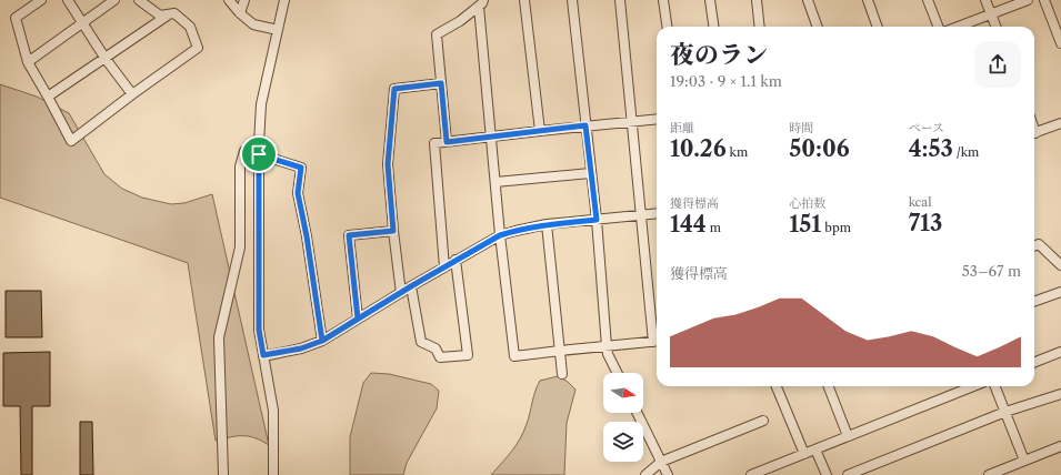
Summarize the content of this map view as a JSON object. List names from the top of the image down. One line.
{"north":"right","page":{"heading":["夜のラン","19:03 · 9 × 1.1 km"],"stats":[["距離","10.26 km"],["時間","50:06"],["ペース","4:53 /km"],["獲得標高","144 m"],["心拍数","151 bpm"],["kcal","713"]],"chart":["獲得標高","53–67 m"]}}
